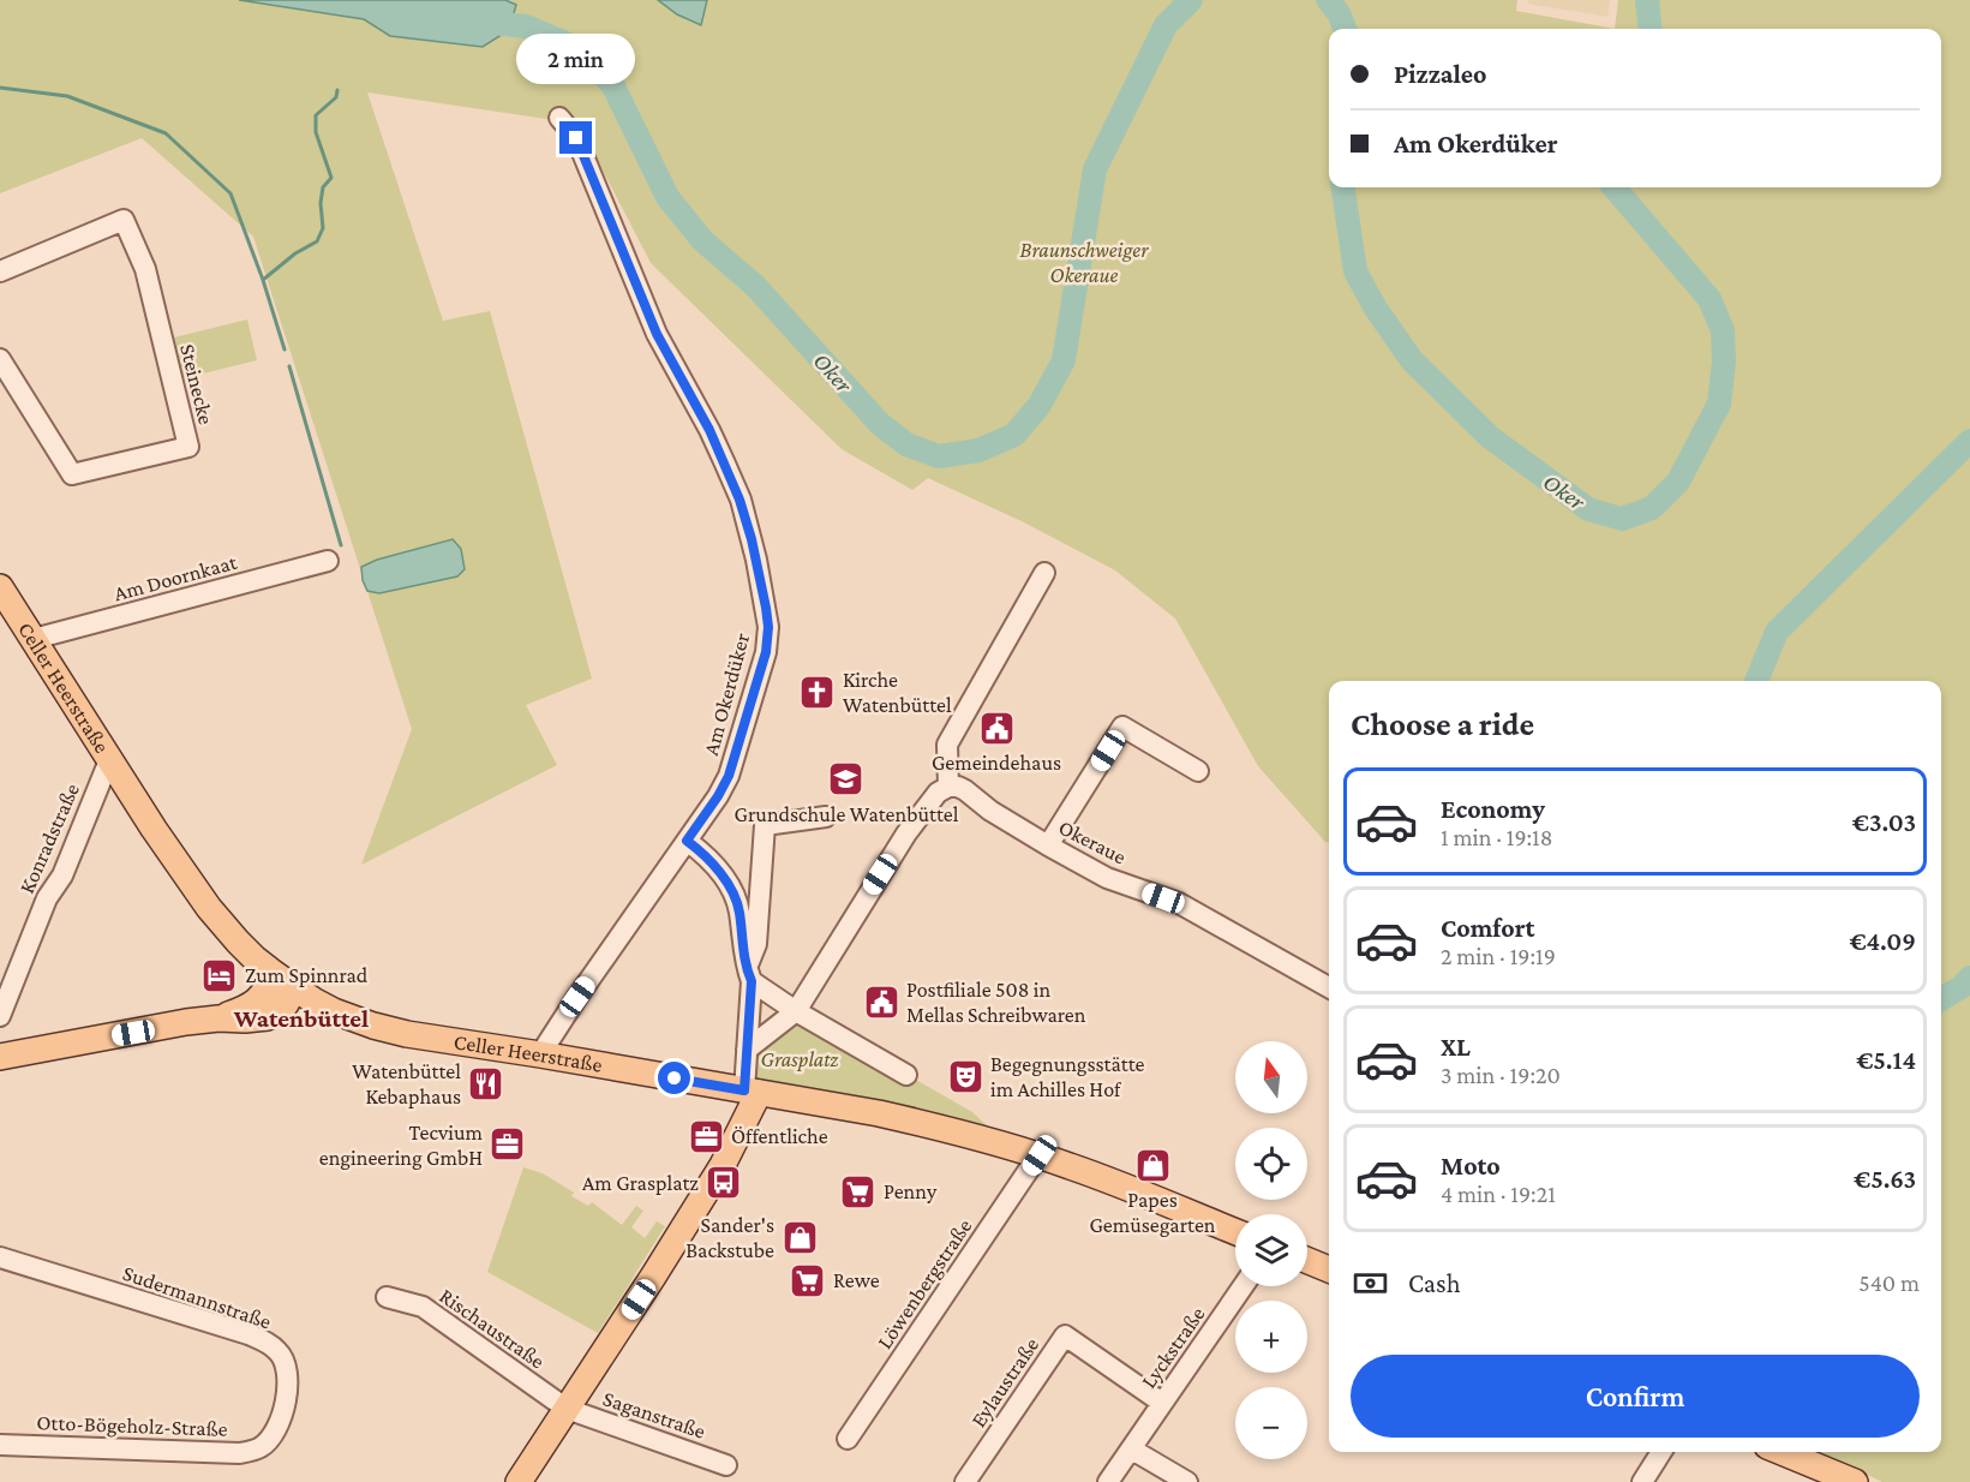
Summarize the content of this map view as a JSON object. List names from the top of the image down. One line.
{"streets":{"main road":["Celler Heerstraße"],"street":["Steinecke","Am Doornkaat","Am Okerdüker","Konradstraße","Okeraue","Löwenbergstraße","Sudermannstraße","Rischaustraße","Lyckstraße","Eylaustraße","Saganstraße","Otto-Bögeholz-Straße"]},"crossings":[["Am Doornkaat","Celler Heerstraße"],["Celler Heerstraße","Am Okerdüker"],["Celler Heerstraße","Konradstraße"],["Celler Heerstraße","Löwenbergstraße"],["Sudermannstraße","Otto-Bögeholz-Straße"],["Rischaustraße","Saganstraße"],["Lyckstraße","Eylaustraße"]],"districts":["Watenbüttel"],"water":["Oker"],"parks":["Braunschweiger Okeraue","Grasplatz"],"places":{"church":["Kirche Watenbüttel"],"public building":["Gemeindehaus","Postfiliale 508 in Mellas Schreibwaren"],"school or university":["Grundschule Watenbüttel"],"hotel":["Zum Spinnrad"],"theatre":["Begegnungsstätte im Achilles Hof"],"restaurant":["Watenbüttel Kebaphaus"],"office":["Öffentliche","Tecvium engineering GmbH"],"shop":["Papes Gemüsegarten","Sander's Backstube"],"bus stop":["Am Grasplatz"],"supermarket":["Penny","Rewe"]},"north":"top","page":{"banner":["Pizzaleo","Am Okerdüker"],"bubble":"2 min","heading":"Choose a ride","list":[{"name":"Economy","note":"1 min · 19:18","value":"€3.03"},{"name":"Comfort","note":"2 min · 19:19","value":"€4.09"},{"name":"XL","note":"3 min · 19:20","value":"€5.14"},{"name":"Moto","note":"4 min · 19:21","value":"€5.63"}],"map_buttons":["+","−"],"pay":["Cash","540 m"],"buttons":"Confirm"}}
